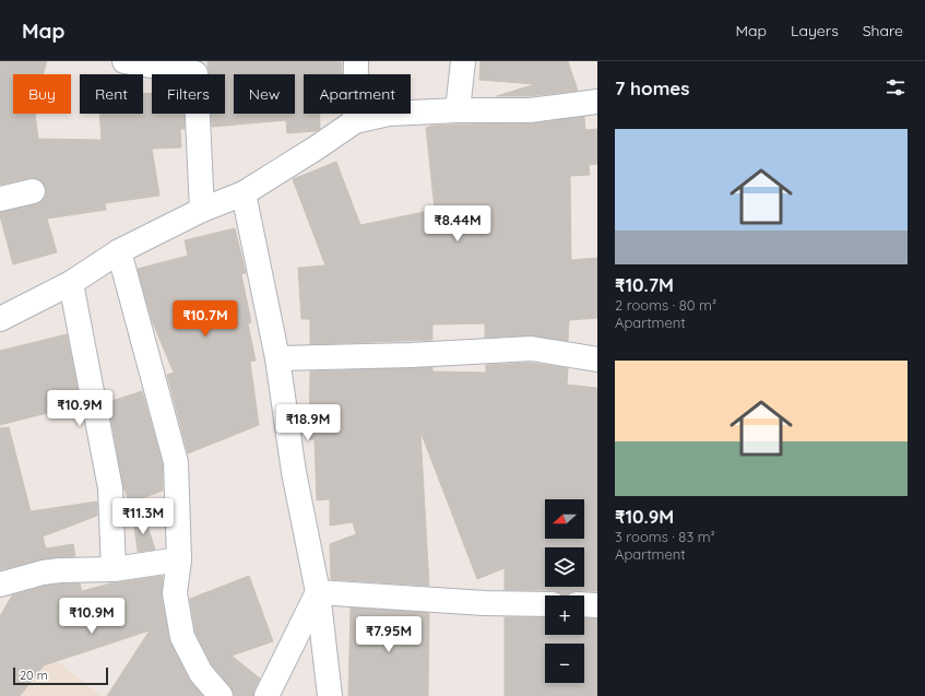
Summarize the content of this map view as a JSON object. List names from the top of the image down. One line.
{"scale_bar":"20 m","north":"left","page":{"header":"Map","nav":["Map","Layers","Share"],"heading":"7 homes","chip":["Buy","Rent","Filters","New","Apartment"],"list":[{"name":"₹10.7M","note":"2 rooms · 80 m² · Apartment"},{"name":"₹10.9M","note":"3 rooms · 83 m² · Apartment"}],"price":["₹8.44M","₹10.7M","₹10.9M","₹18.9M","₹11.3M","₹10.9M","₹7.95M"],"map_buttons":["+","−"],"scale":"20 m"}}
